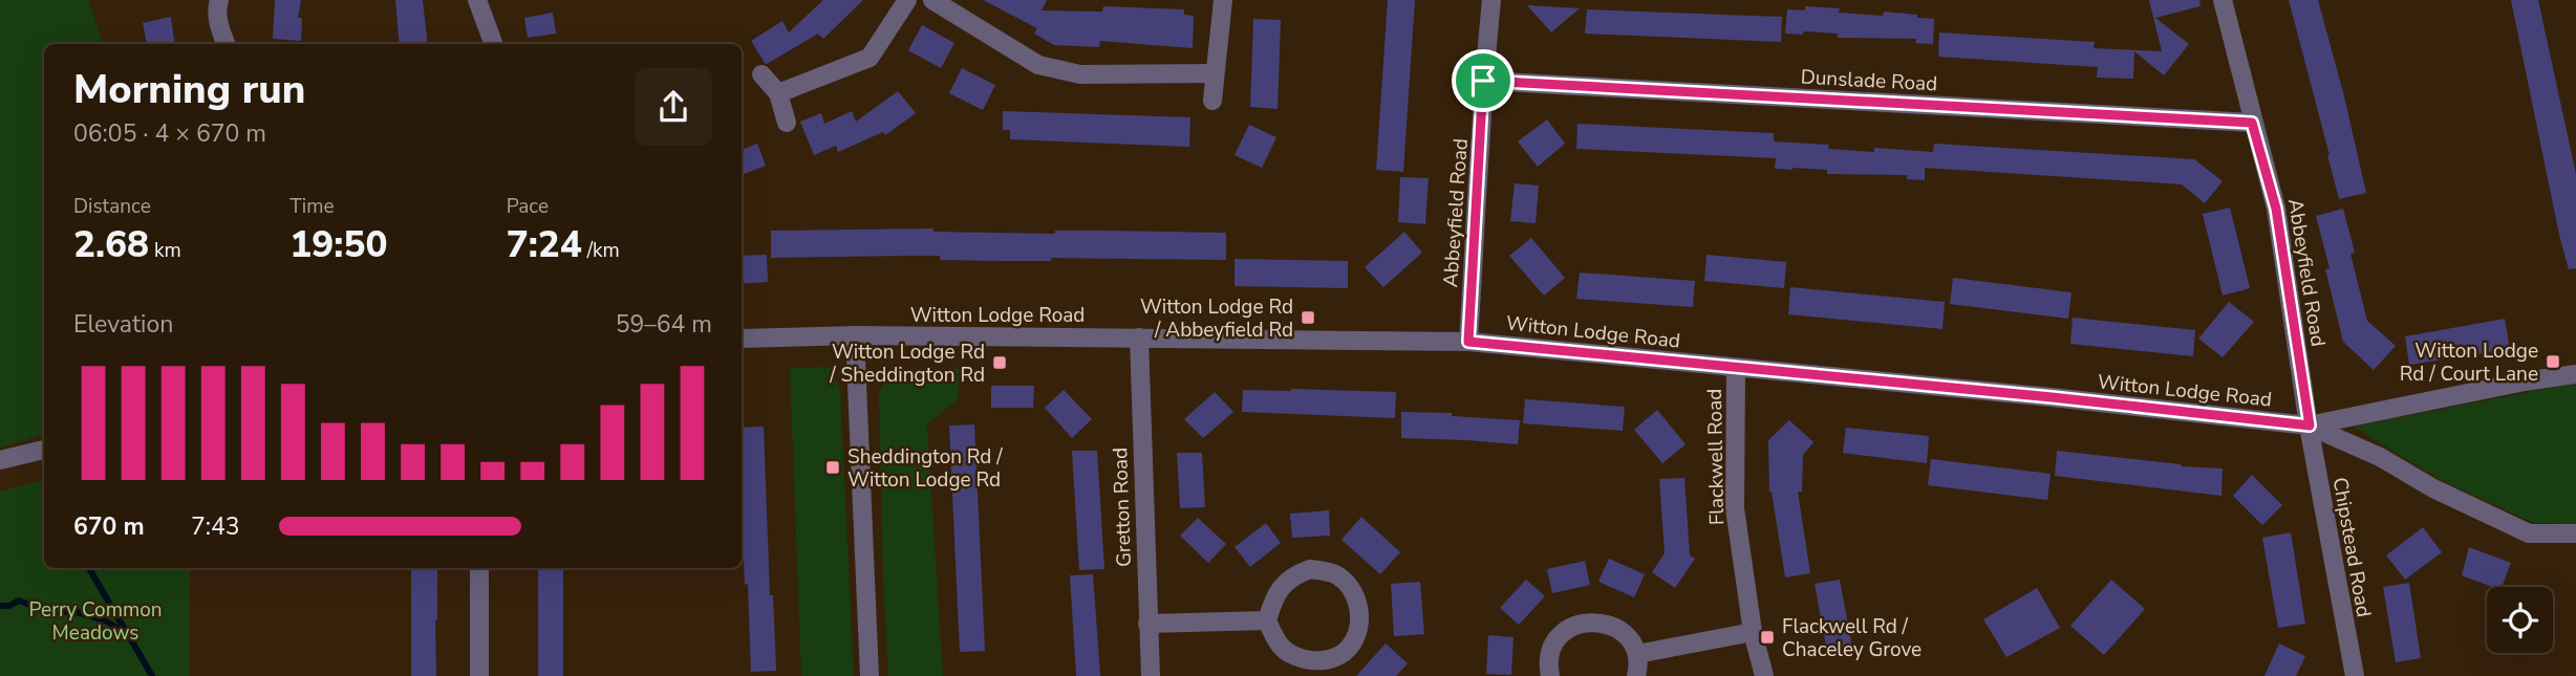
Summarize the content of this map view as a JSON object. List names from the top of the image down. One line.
{"streets":{"street":["Dunslade Road","Abbeyfield Road","Witton Lodge Road","Flackwell Road","Gretton Road","Chipstead Road"]},"crossings":[["Dunslade Road","Abbeyfield Road"],["Abbeyfield Road","Witton Lodge Road"],["Abbeyfield Road","Chipstead Road"],["Witton Lodge Road","Flackwell Road"],["Witton Lodge Road","Gretton Road"],["Witton Lodge Road","Chipstead Road"]],"parks":["Perry Common Meadows"],"places":{"transit":["Witton Lodge Rd / Abbeyfield Rd","Witton Lodge Rd / Court Lane","Witton Lodge Rd / Sheddington Rd","Sheddington Rd / Witton Lodge Rd","Flackwell Rd / Chaceley Grove"]},"page":{"heading":["Morning run","06:05 · 4 × 670 m"],"stats":[["Distance","2.68 km"],["Time","19:50"],["Pace","7:24 /km"]],"chart":["Elevation","59–64 m"],"list":[{"name":"670 m","note":"7:43"}]}}
